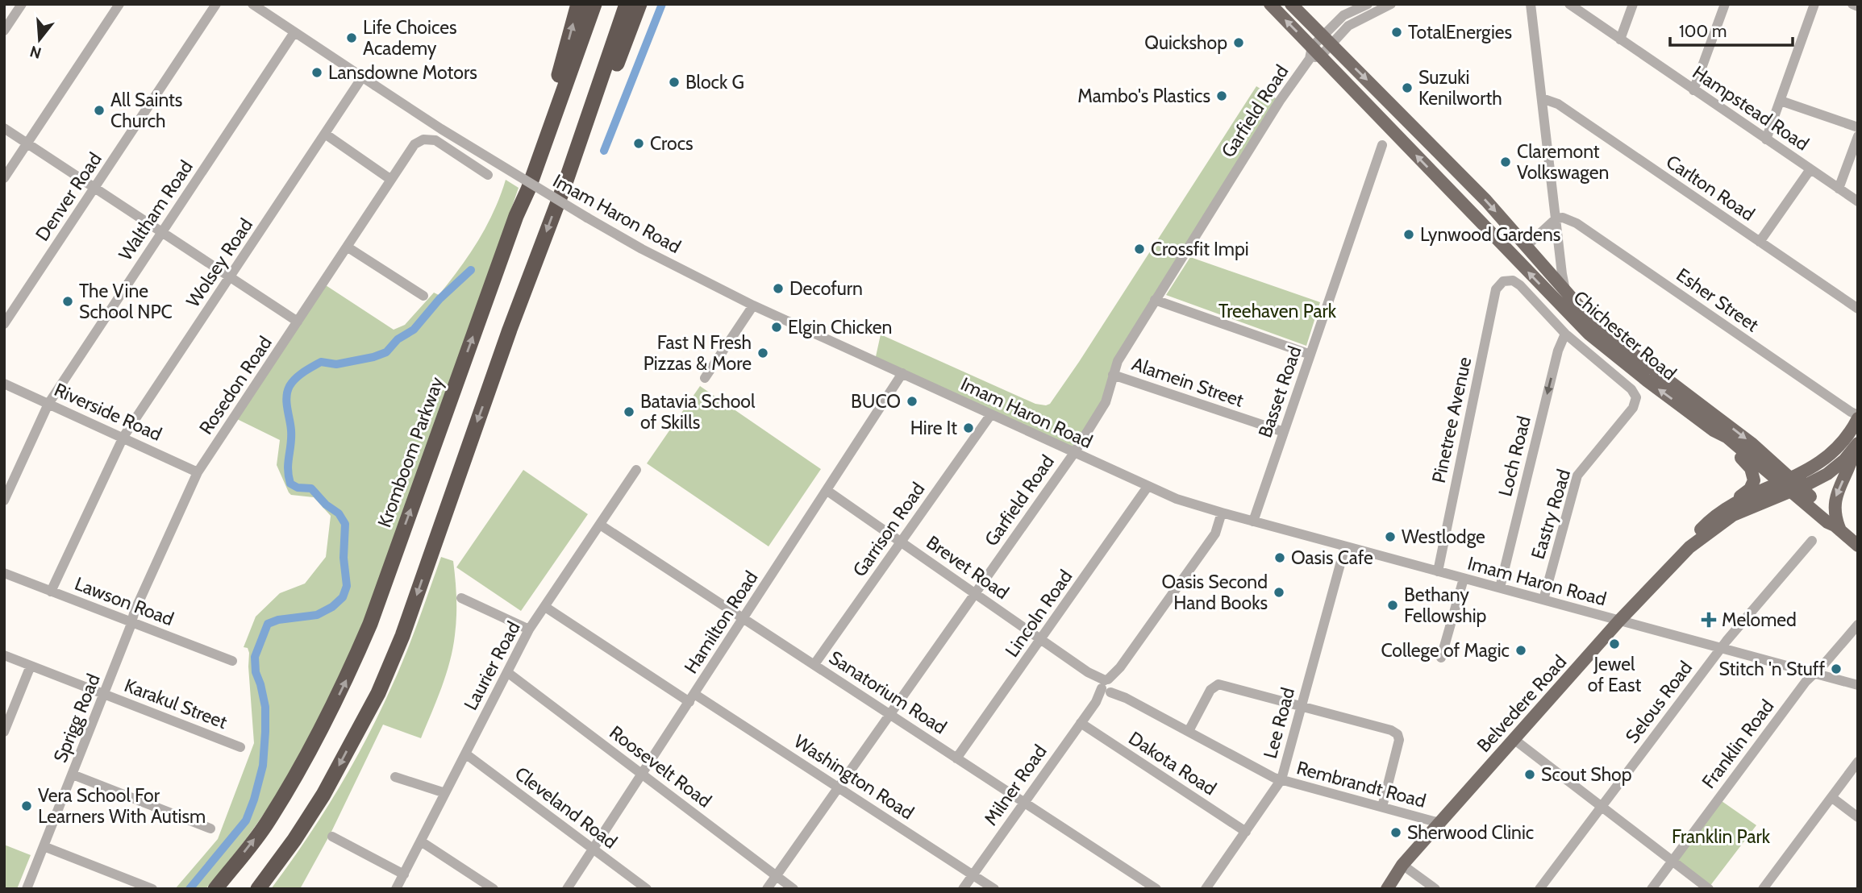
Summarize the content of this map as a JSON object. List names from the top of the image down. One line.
{"streets":{"highway":["Kromboom Parkway"],"main road":["Chichester Road","Belvedere Road"],"street":["Hampstead Road","Garfield Road","Carlton Road","Denver Road","Waltham Road","Imam Haron Road","Wolsey Road","Esher Street","Alamein Street","Rosedon Road","Basset Road","Riverside Road","Pinetree Avenue","Loch Road","Eastry Road","Garrison Road","Brevet Road","Lawson Road","Lincoln Road","Hamilton Road","Laurier Road","Sanatorium Road","Selous Road","Karakul Street","Sprigg Road","Lee Road","Franklin Road","Dakota Road","Roosevelt Road","Washington Road","Rembrandt Road","Milner Road","Cleveland Road"]},"crossings":[["Garfield Road","Imam Haron Road"],["Garfield Road","Chichester Road"],["Garfield Road","Alamein Street"],["Garfield Road","Brevet Road"],["Garfield Road","Sanatorium Road"],["Garfield Road","Roosevelt Road"],["Garfield Road","Washington Road"],["Waltham Road","Imam Haron Road"],["Waltham Road","Riverside Road"],["Imam Haron Road","Wolsey Road"],["Imam Haron Road","Basset Road"],["Imam Haron Road","Pinetree Avenue"],["Imam Haron Road","Loch Road"],["Imam Haron Road","Eastry Road"],["Imam Haron Road","Garrison Road"],["Imam Haron Road","Lincoln Road"],["Imam Haron Road","Hamilton Road"],["Imam Haron Road","Selous Road"],["Imam Haron Road","Belvedere Road"],["Imam Haron Road","Lee Road"],["Imam Haron Road","Franklin Road"],["Imam Haron Road","Milner Road"],["Wolsey Road","Riverside Road"],["Wolsey Road","Lawson Road"],["Chichester Road","Belvedere Road"],["Alamein Street","Basset Road"],["Rosedon Road","Riverside Road"],["Rosedon Road","Lawson Road"],["Rosedon Road","Sprigg Road"],["Pinetree Avenue","Eastry Road"],["Loch Road","Eastry Road"],["Garrison Road","Brevet Road"],["Garrison Road","Sanatorium Road"],["Brevet Road","Lincoln Road"],["Brevet Road","Hamilton Road"],["Brevet Road","Rembrandt Road"],["Brevet Road","Milner Road"],["Lawson Road","Sprigg Road"],["Lincoln Road","Sanatorium Road"],["Hamilton Road","Sanatorium Road"],["Hamilton Road","Roosevelt Road"],["Hamilton Road","Washington Road"],["Hamilton Road","Cleveland Road"],["Laurier Road","Sanatorium Road"],["Laurier Road","Roosevelt Road"],["Laurier Road","Washington Road"],["Laurier Road","Cleveland Road"],["Sanatorium Road","Milner Road"],["Karakul Street","Sprigg Road"],["Belvedere Road","Rembrandt Road"],["Lee Road","Dakota Road"],["Lee Road","Rembrandt Road"],["Dakota Road","Milner Road"],["Washington Road","Milner Road"],["Rembrandt Road","Milner Road"]],"one_way":["Loch Road"],"parks":["Treehaven Park","Franklin Park"],"places":{"other":["TotalEnergies","Life Choices Academy","Quickshop","Lansdowne Motors","Block G","Suzuki Kenilworth","Mambo's Plastics","All Saints Church","Crocs","Claremont Volkswagen","Lynwood Gardens","Crossfit Impi","Decofurn","The Vine School NPC","Elgin Chicken","Fast N Fresh Pizzas & More","BUCO","Batavia School of Skills","Hire It","Westlodge","Oasis Cafe","Oasis Second Hand Books","Bethany Fellowship","Jewel of East","College of Magic","Stitch 'n Stuff","Scout Shop","Vera School For Learners With Autism","Sherwood Clinic"],"health":["Melomed"]},"scale_bar":"100 m","north":"bottom"}
